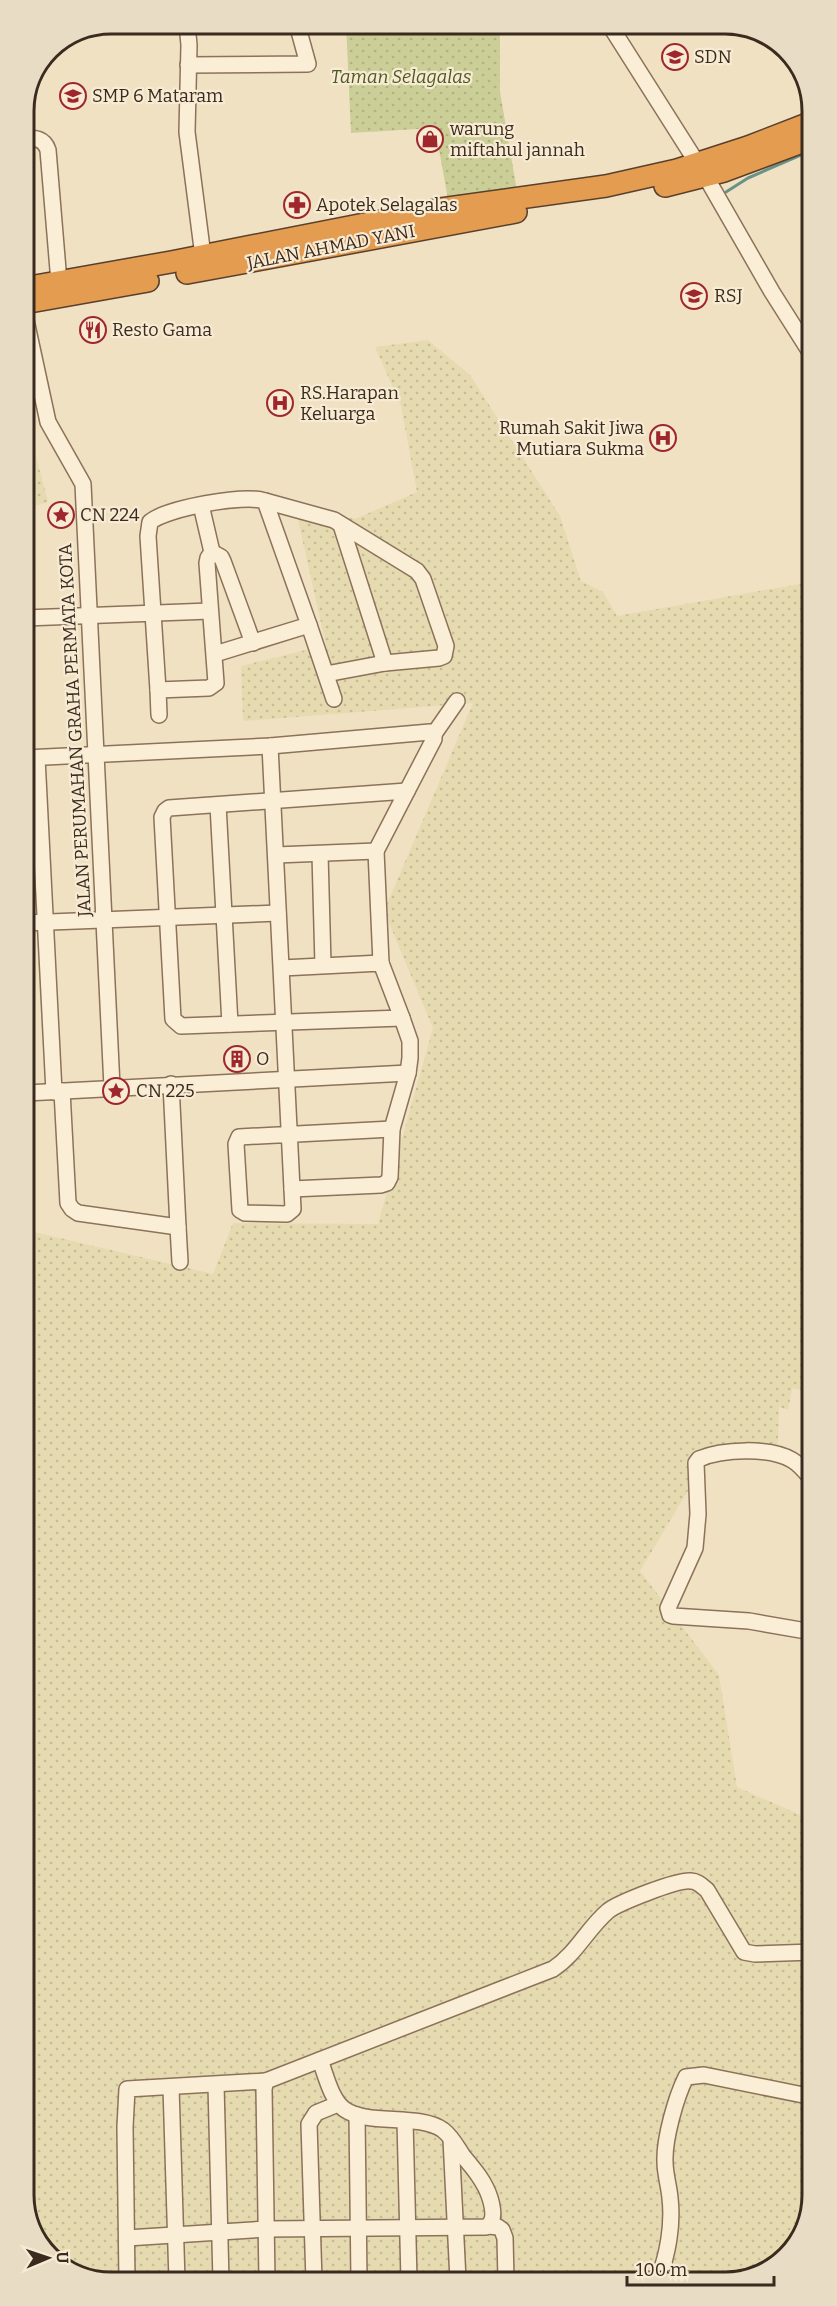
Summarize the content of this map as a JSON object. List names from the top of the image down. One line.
{"streets":{"highway":["JALAN AHMAD YANI"],"street":["JALAN PERUMAHAN GRAHA PERMATA KOTA"]},"parks":["Taman Selagalas"],"places":{"school or university":["SDN","SMP 6 Mataram","RSJ"],"shop":["warung miftahul jannah"],"pharmacy":["Apotek Selagalas"],"restaurant":["Resto Gama"],"hospital":["RS.Harapan Keluarga","Rumah Sakit Jiwa Mutiara Sukma"],"place":["CN 224","CN 225"],"building":["O"]},"scale_bar":"100 m","north":"right"}
